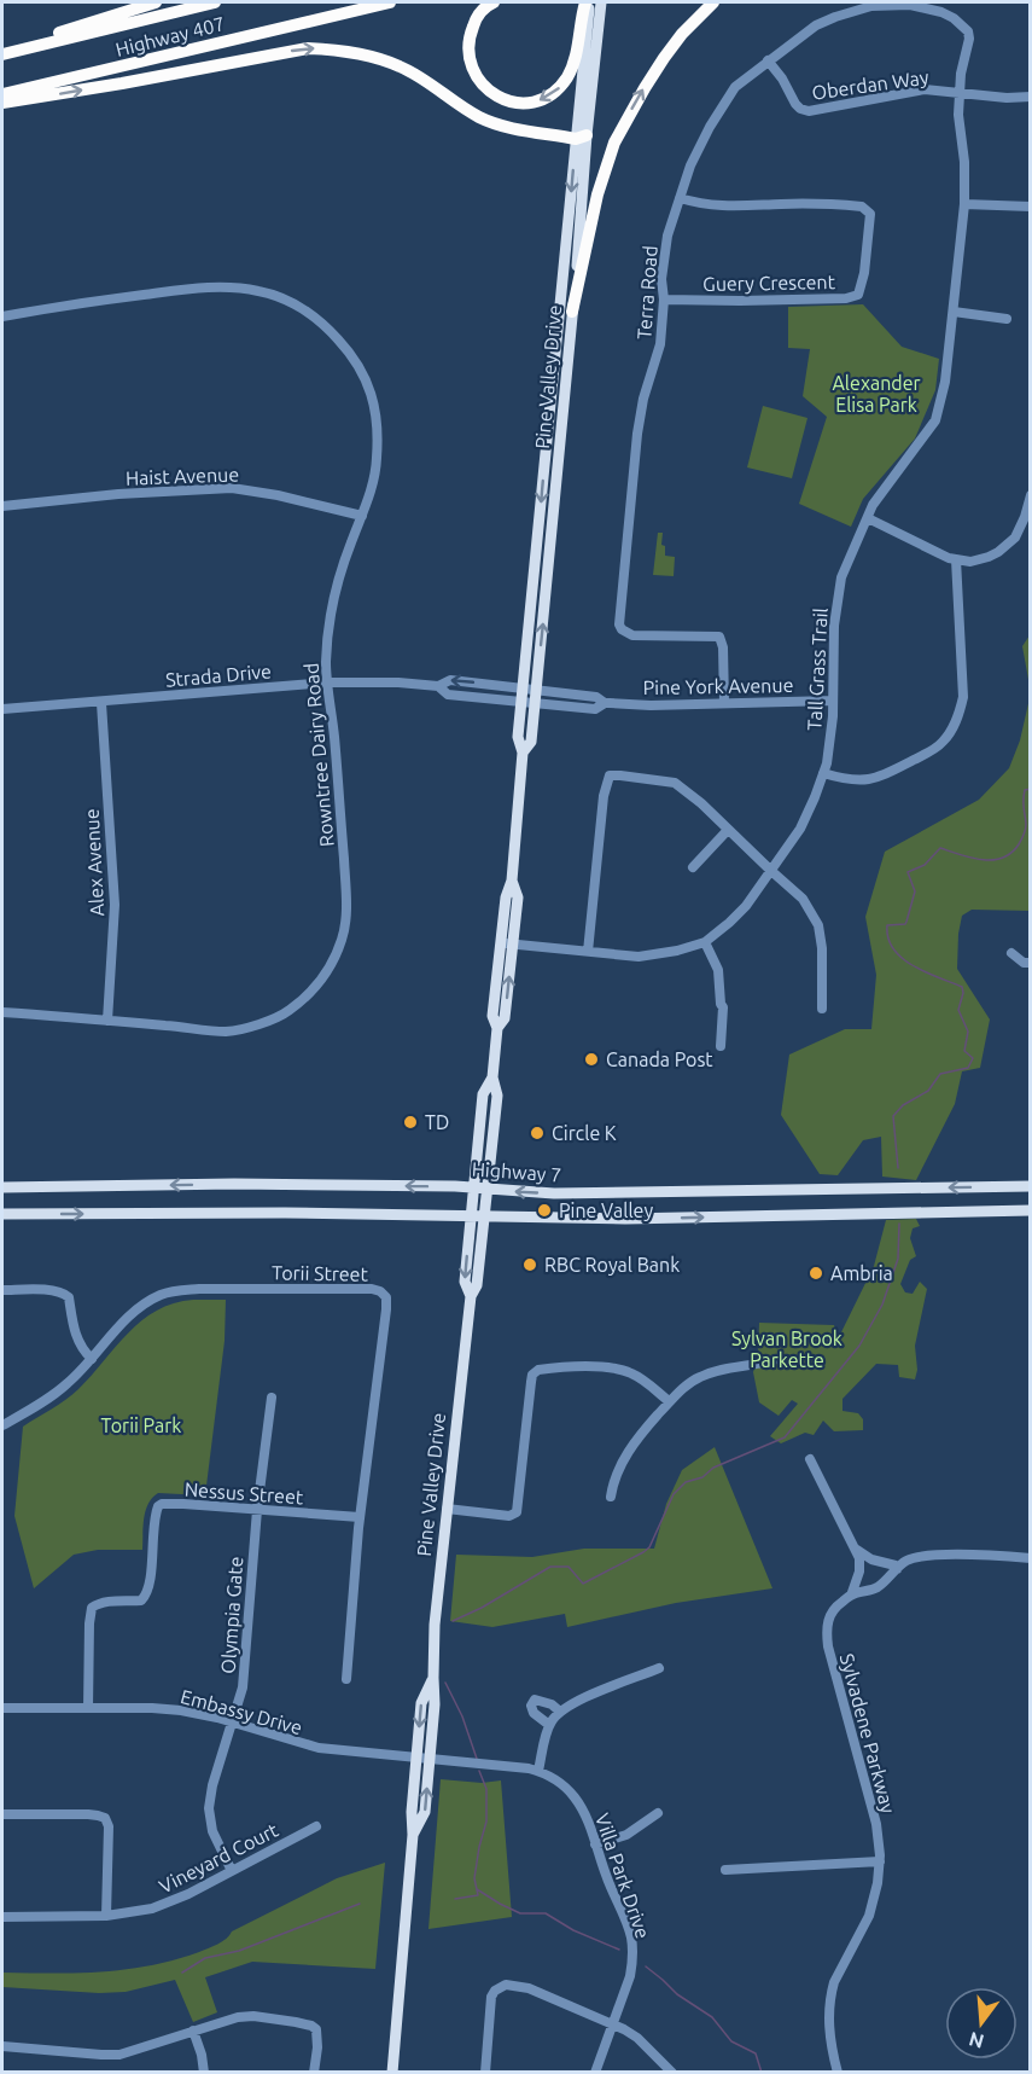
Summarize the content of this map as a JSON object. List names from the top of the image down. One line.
{"streets":{"highway":["Highway 407"],"main road":["Pine Valley Drive","Highway 7"],"street":["Oberdan Way","Guery Crescent","Terra Road","Haist Avenue","Tall Grass Trail","Strada Drive","Pine York Avenue","Rowntree Dairy Road","Alex Avenue","Torii Street","Nessus Street","Olympia Gate","Embassy Drive","Sylvadene Parkway","Vineyard Court","Villa Park Drive"]},"crossings":[["Oberdan Way","Terra Road"],["Oberdan Way","Tall Grass Trail"],["Guery Crescent","Terra Road"],["Terra Road","Tall Grass Trail"],["Terra Road","Pine York Avenue"],["Pine Valley Drive","Tall Grass Trail"],["Pine Valley Drive","Strada Drive"],["Pine Valley Drive","Pine York Avenue"],["Pine Valley Drive","Highway 7"],["Pine Valley Drive","Embassy Drive"],["Pine Valley Drive","Villa Park Drive"],["Haist Avenue","Rowntree Dairy Road"],["Tall Grass Trail","Pine York Avenue"],["Strada Drive","Pine York Avenue"],["Strada Drive","Rowntree Dairy Road"],["Strada Drive","Alex Avenue"],["Rowntree Dairy Road","Alex Avenue"],["Torii Street","Nessus Street"],["Nessus Street","Olympia Gate"],["Nessus Street","Embassy Drive"],["Olympia Gate","Embassy Drive"],["Olympia Gate","Vineyard Court"],["Embassy Drive","Villa Park Drive"]],"parks":["Alexander Elisa Park","Sylvan Brook Parkette","Torii Park"],"places":["Canada Post","TD","Circle K","Pine Valley","RBC Royal Bank","Ambria"],"north":"bottom"}
